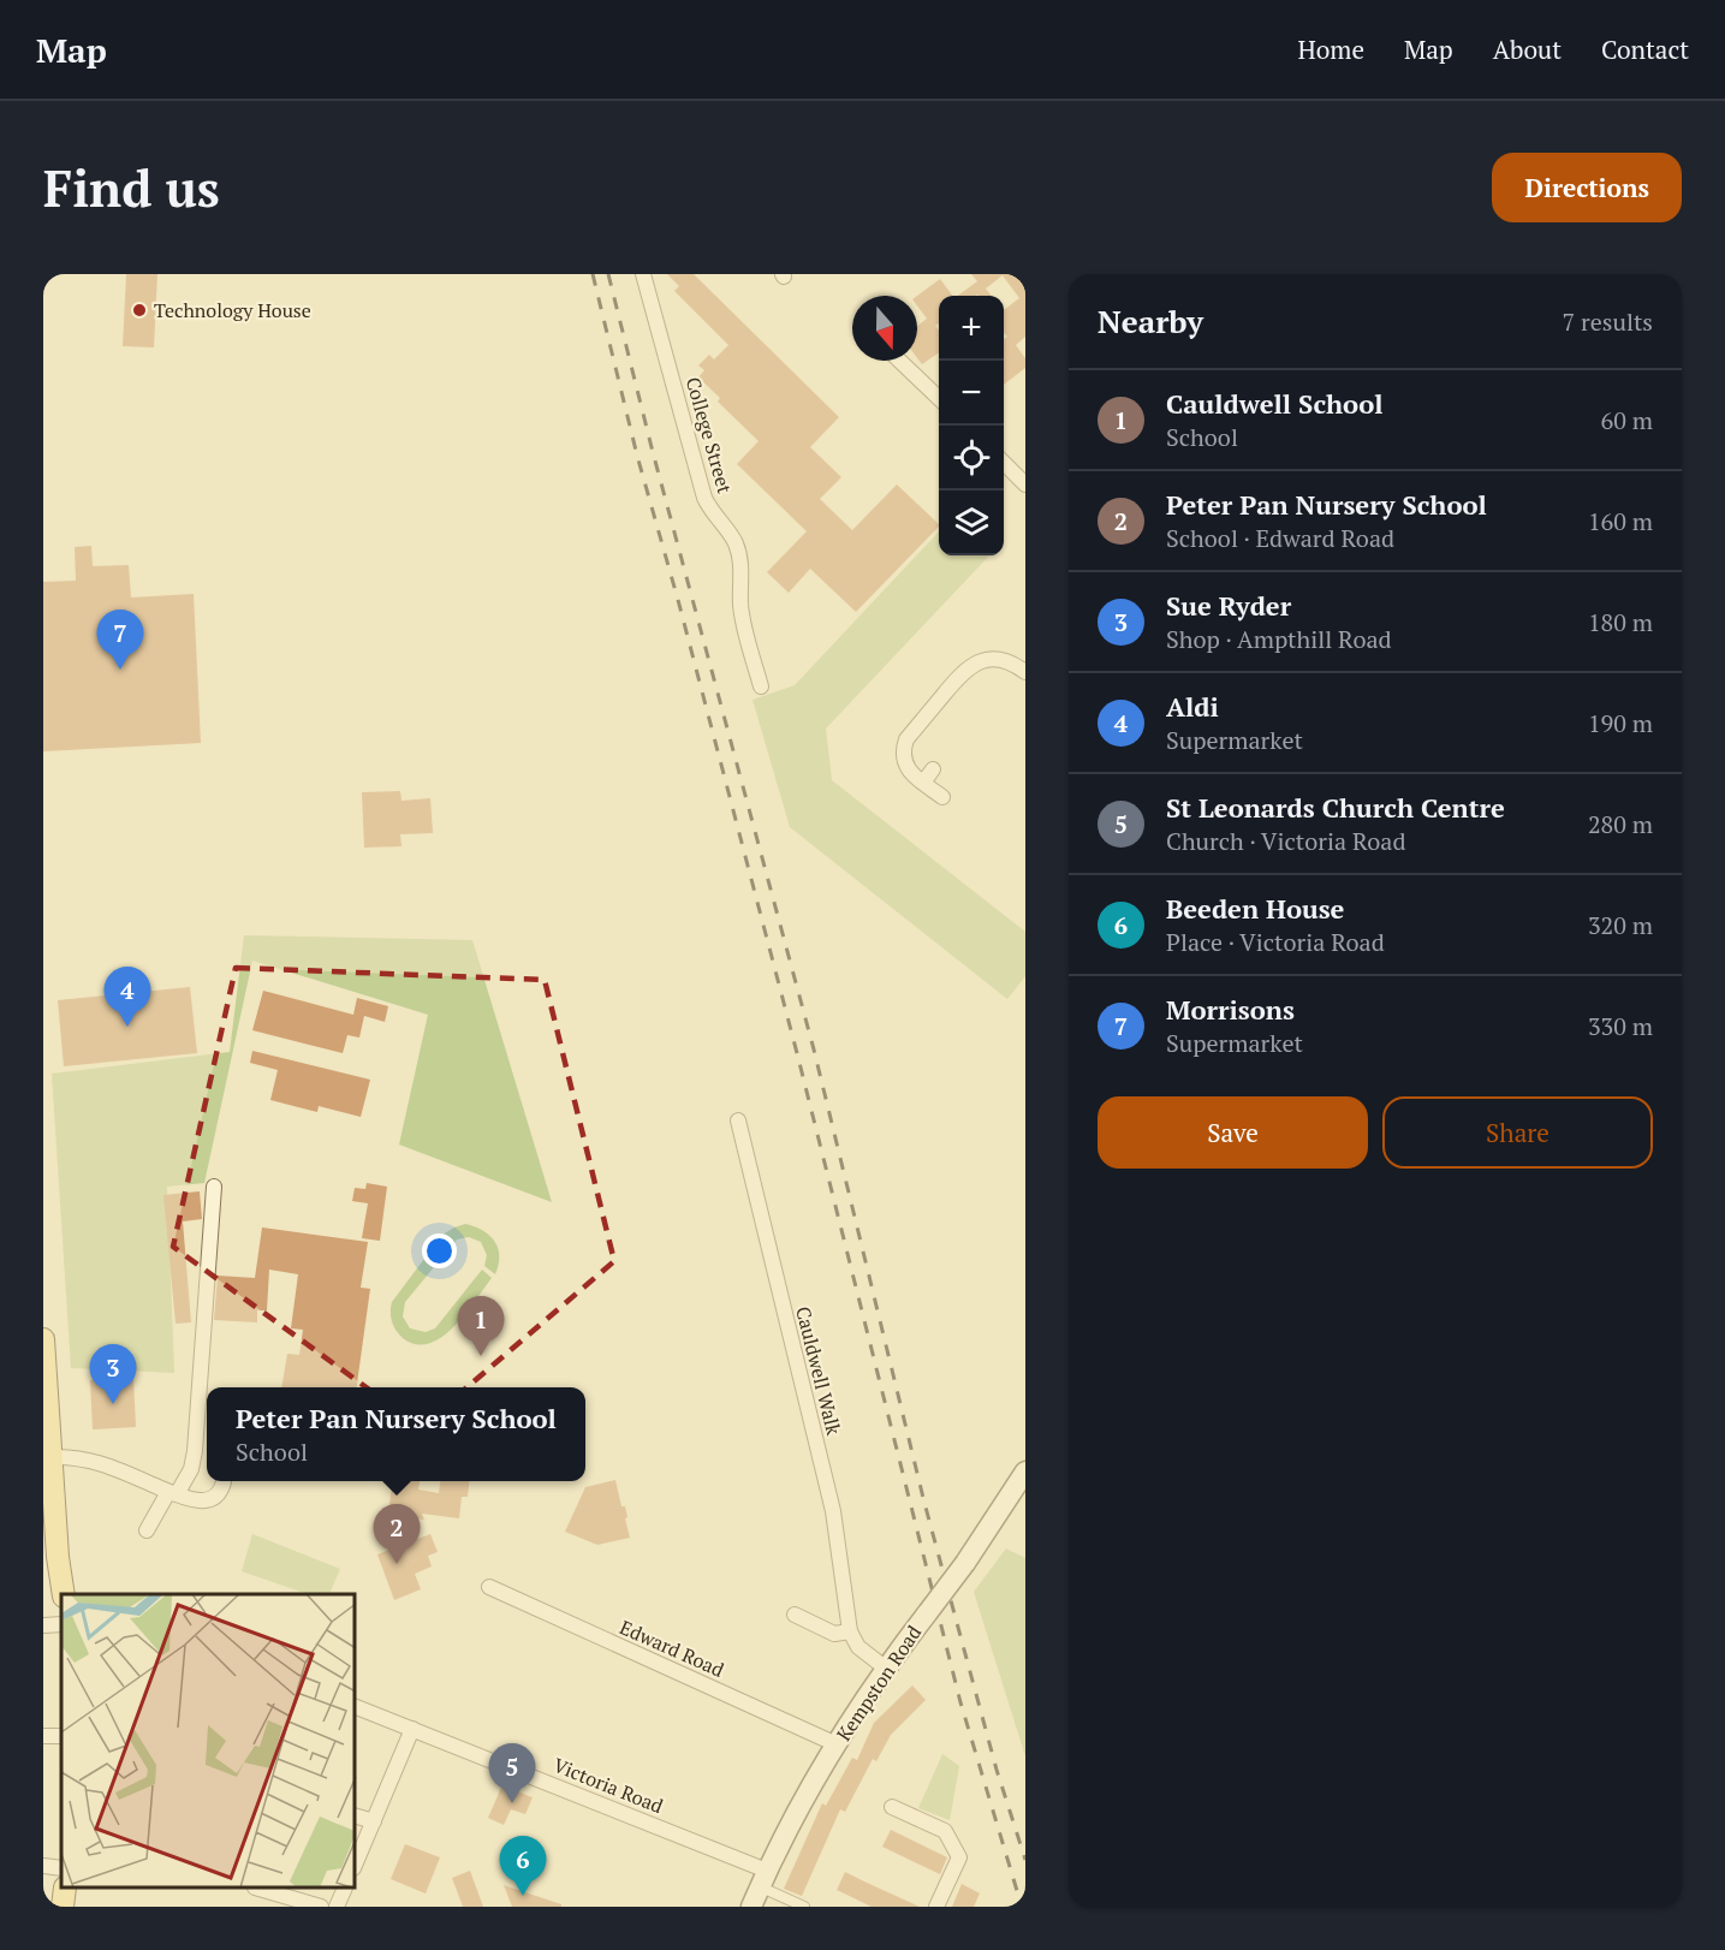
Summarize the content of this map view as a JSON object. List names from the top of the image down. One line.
{"streets":{"main road":["Kempston Road"],"street":["College Street","Cauldwell Walk","Edward Road","Victoria Road"]},"crossings":[["Edward Road","Kempston Road"],["Kempston Road","Victoria Road"]],"places":["Technology House"],"north":"bottom","page":{"header":"Map","nav":["Home","Map","About","Contact"],"buttons":["Directions",["Save","Share"]],"title":"Find us","heading":["Nearby","7 results"],"map_buttons":["+","−"],"list":[{"mark":"1","name":"Cauldwell School","note":"School","value":"60 m"},{"mark":"2","name":"Peter Pan Nursery School","note":"School · Edward Road","value":"160 m"},{"mark":"3","name":"Sue Ryder","note":"Shop · Ampthill Road","value":"180 m"},{"mark":"4","name":"Aldi","note":"Supermarket","value":"190 m"},{"mark":"5","name":"St Leonards Church Centre","note":"Church · Victoria Road","value":"280 m"},{"mark":"6","name":"Beeden House","note":"Place · Victoria Road","value":"320 m"},{"mark":"7","name":"Morrisons","note":"Supermarket","value":"330 m"}],"pins":["7","4","1","3","2","5","6"],"popup":["Peter Pan Nursery School","School"]}}
